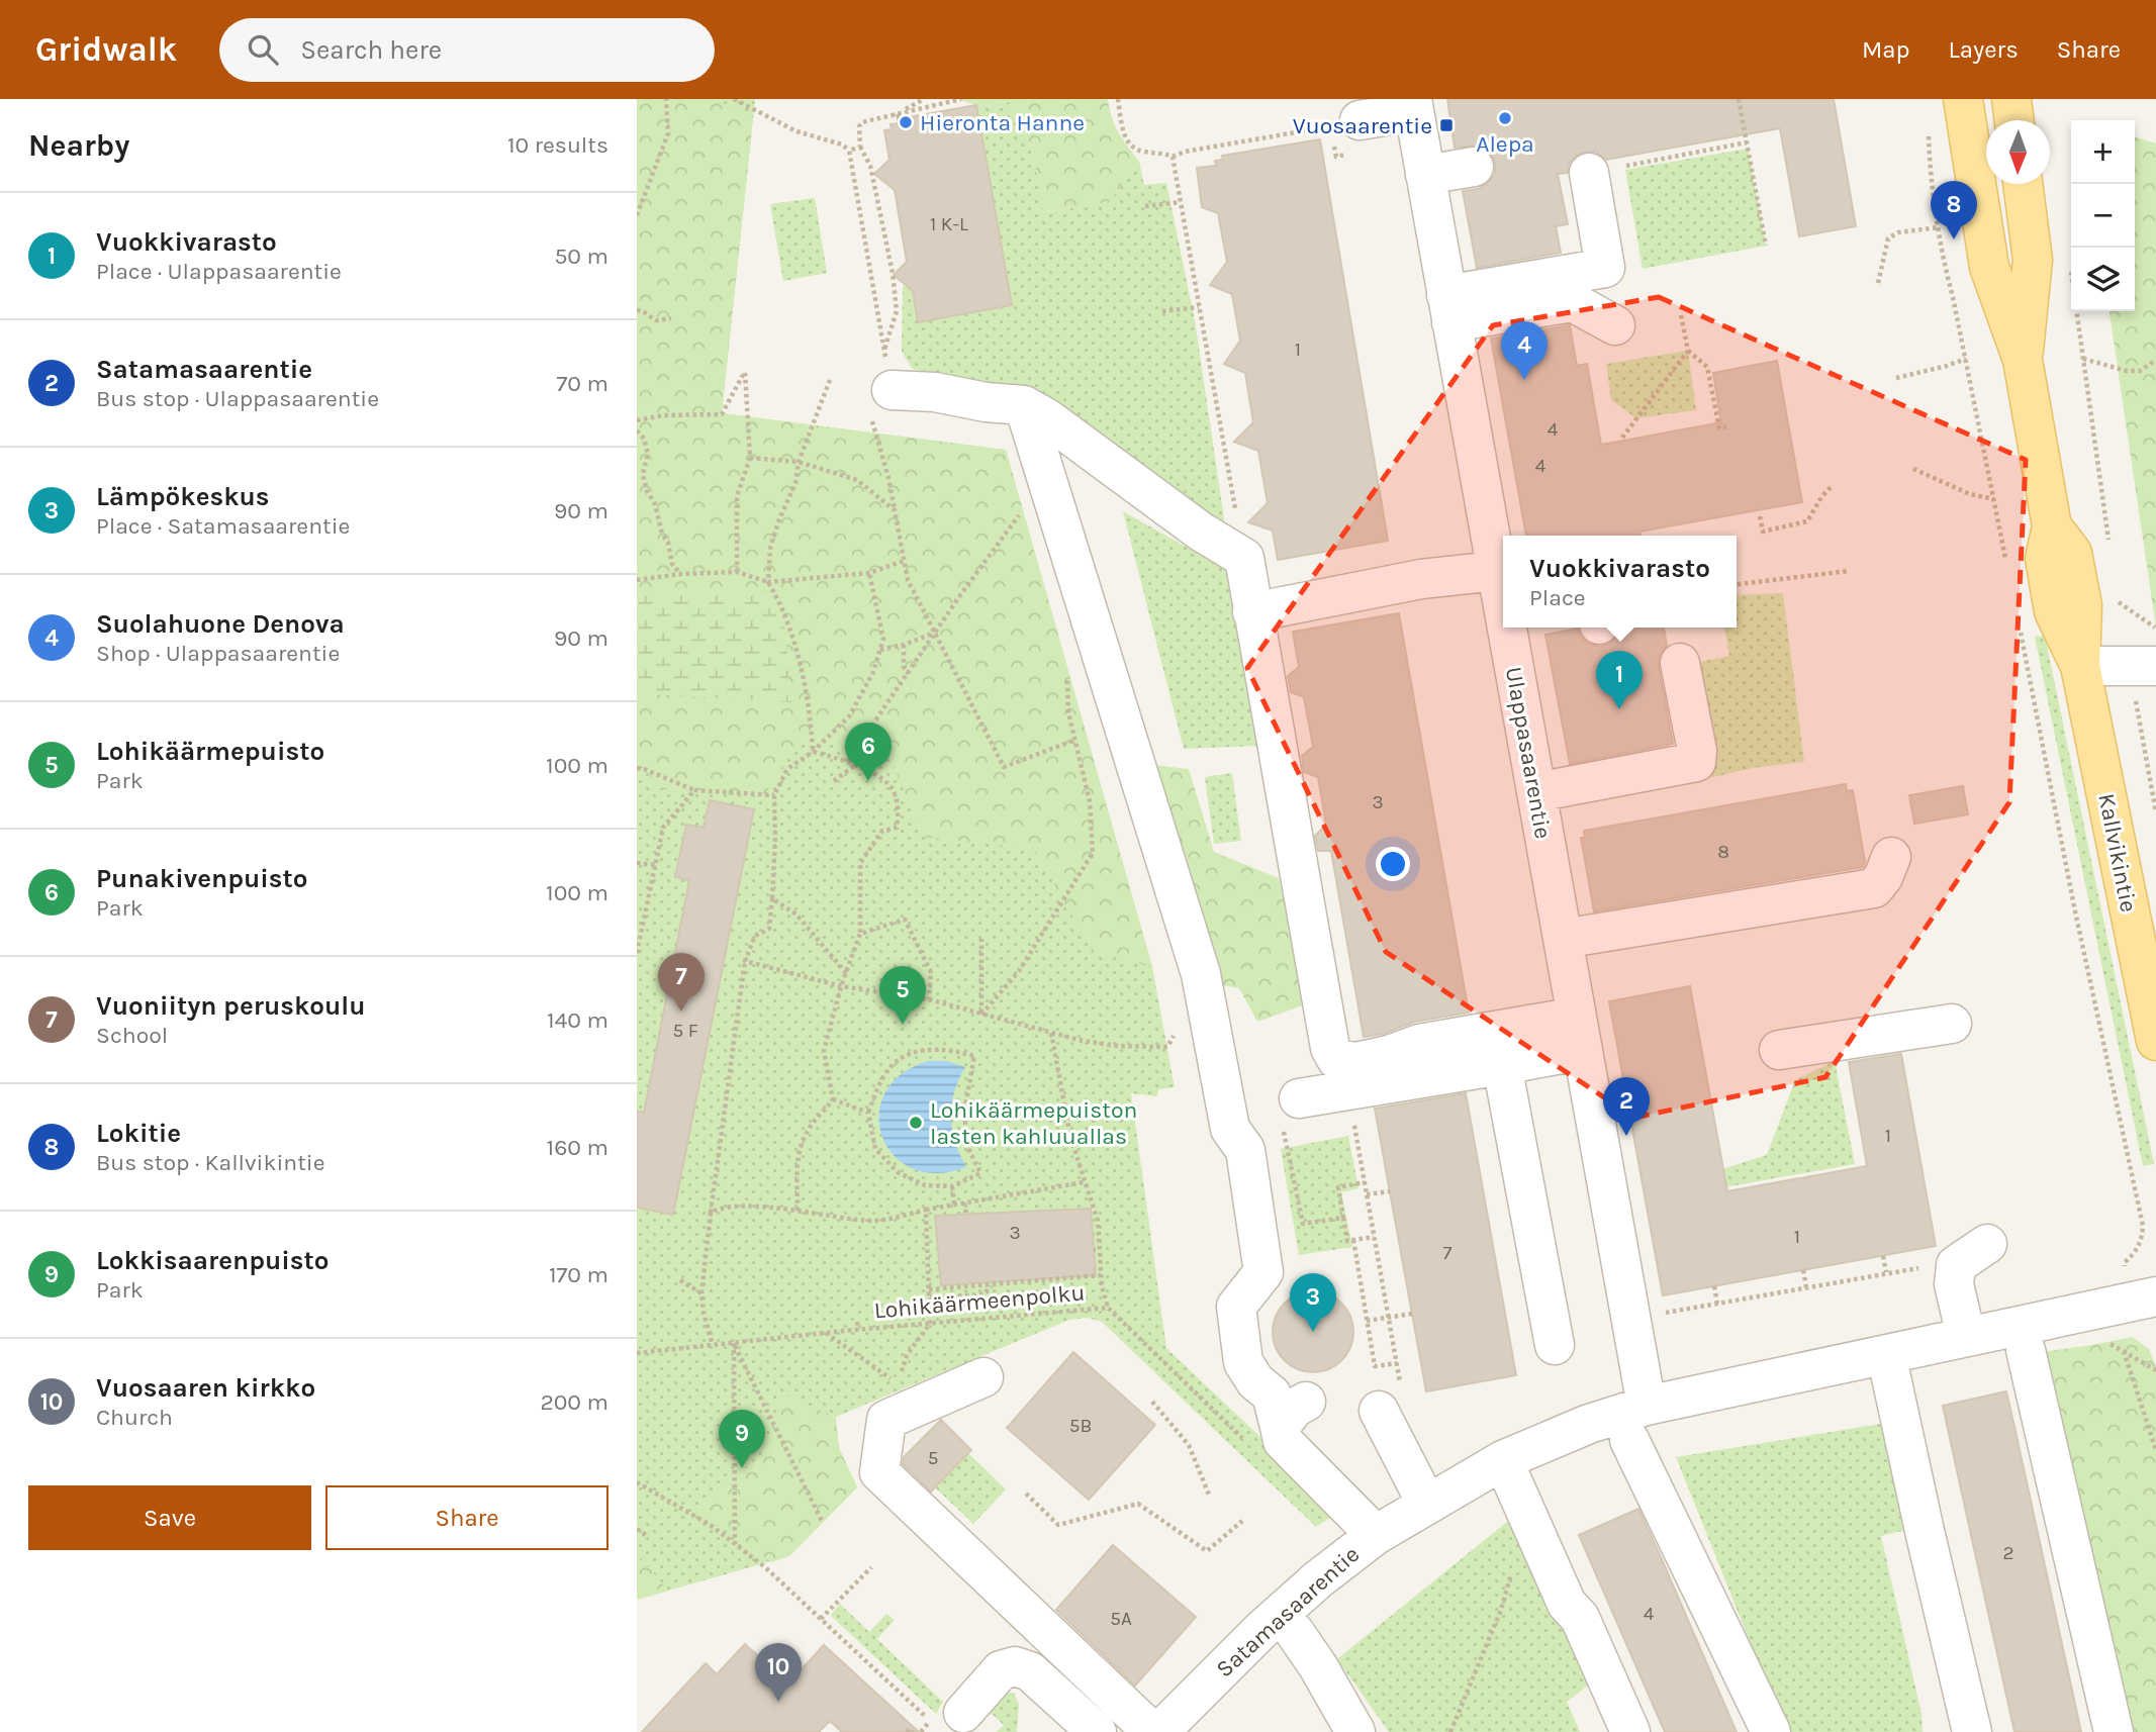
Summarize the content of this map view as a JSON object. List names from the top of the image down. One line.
{"streets":{"main road":["Kallvikintie"],"street":["Ulappasaarentie","Satamasaarentie"],"path":["Lohikäärmeenpolku"]},"crossings":[["Ulappasaarentie","Satamasaarentie"]],"places":{"other":["Alepa","Hieronta Hanne","Lohikäärmepuiston lasten kahluuallas"],"transit":["Vuosaarentie"]},"house_numbers":["1 K-L","1","4","4","3","8","5 F","1","3","1","7","5B","5","2","4","5A"],"north":"bottom","page":{"header":"Gridwalk","search":"Search here","nav":["Map","Layers","Share"],"heading":["Nearby","10 results"],"map_buttons":["+","−"],"pins":["8","4","1","6","7","5","2","3","9","10"],"list":[{"mark":"1","name":"Vuokkivarasto","note":"Place · Ulappasaarentie","value":"50 m"},{"mark":"2","name":"Satamasaarentie","note":"Bus stop · Ulappasaarentie","value":"70 m"},{"mark":"3","name":"Lämpökeskus","note":"Place · Satamasaarentie","value":"90 m"},{"mark":"4","name":"Suolahuone Denova","note":"Shop · Ulappasaarentie","value":"90 m"},{"mark":"5","name":"Lohikäärmepuisto","note":"Park","value":"100 m"},{"mark":"6","name":"Punakivenpuisto","note":"Park","value":"100 m"},{"mark":"7","name":"Vuoniityn peruskoulu","note":"School","value":"140 m"},{"mark":"8","name":"Lokitie","note":"Bus stop · Kallvikintie","value":"160 m"},{"mark":"9","name":"Lokkisaarenpuisto","note":"Park","value":"170 m"},{"mark":"10","name":"Vuosaaren kirkko","note":"Church","value":"200 m"}],"popup":["Vuokkivarasto","Place"],"buttons":["Save","Share"]}}
